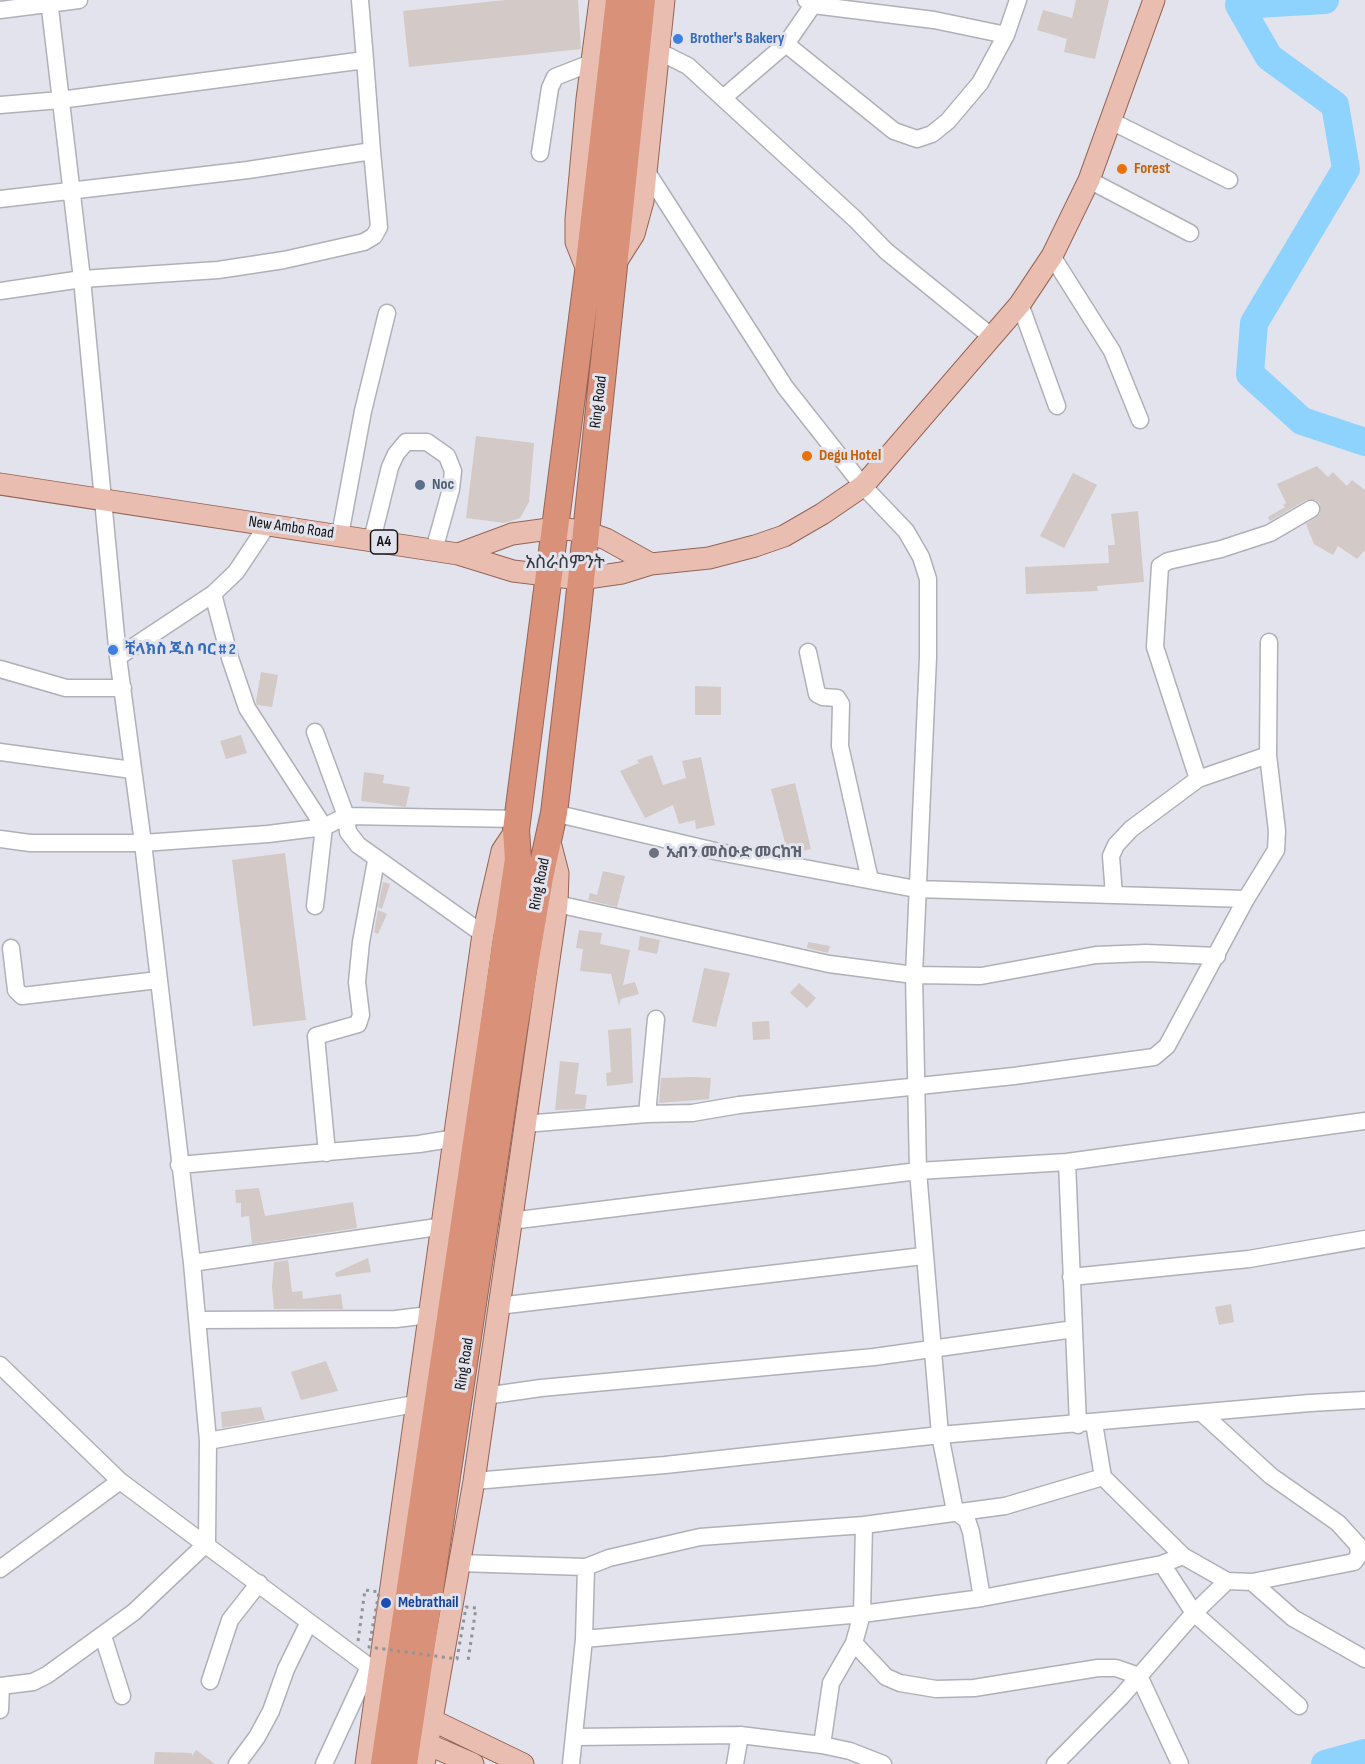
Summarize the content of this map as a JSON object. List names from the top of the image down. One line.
{"streets":{"highway":["Ring Road"],"main road":["New Ambo Road","A4"]},"crossings":[["Ring Road","New Ambo Road"],["Ring Road","A4"],["New Ambo Road","A4"]],"districts":["አስራስምንት"],"places":["Brother's Bakery","Forest","Degu Hotel","Noc","ቺላክስ ጁስ ባር # 2","ኢብን መስዑድ መርከዝ","Mebrathail"]}
